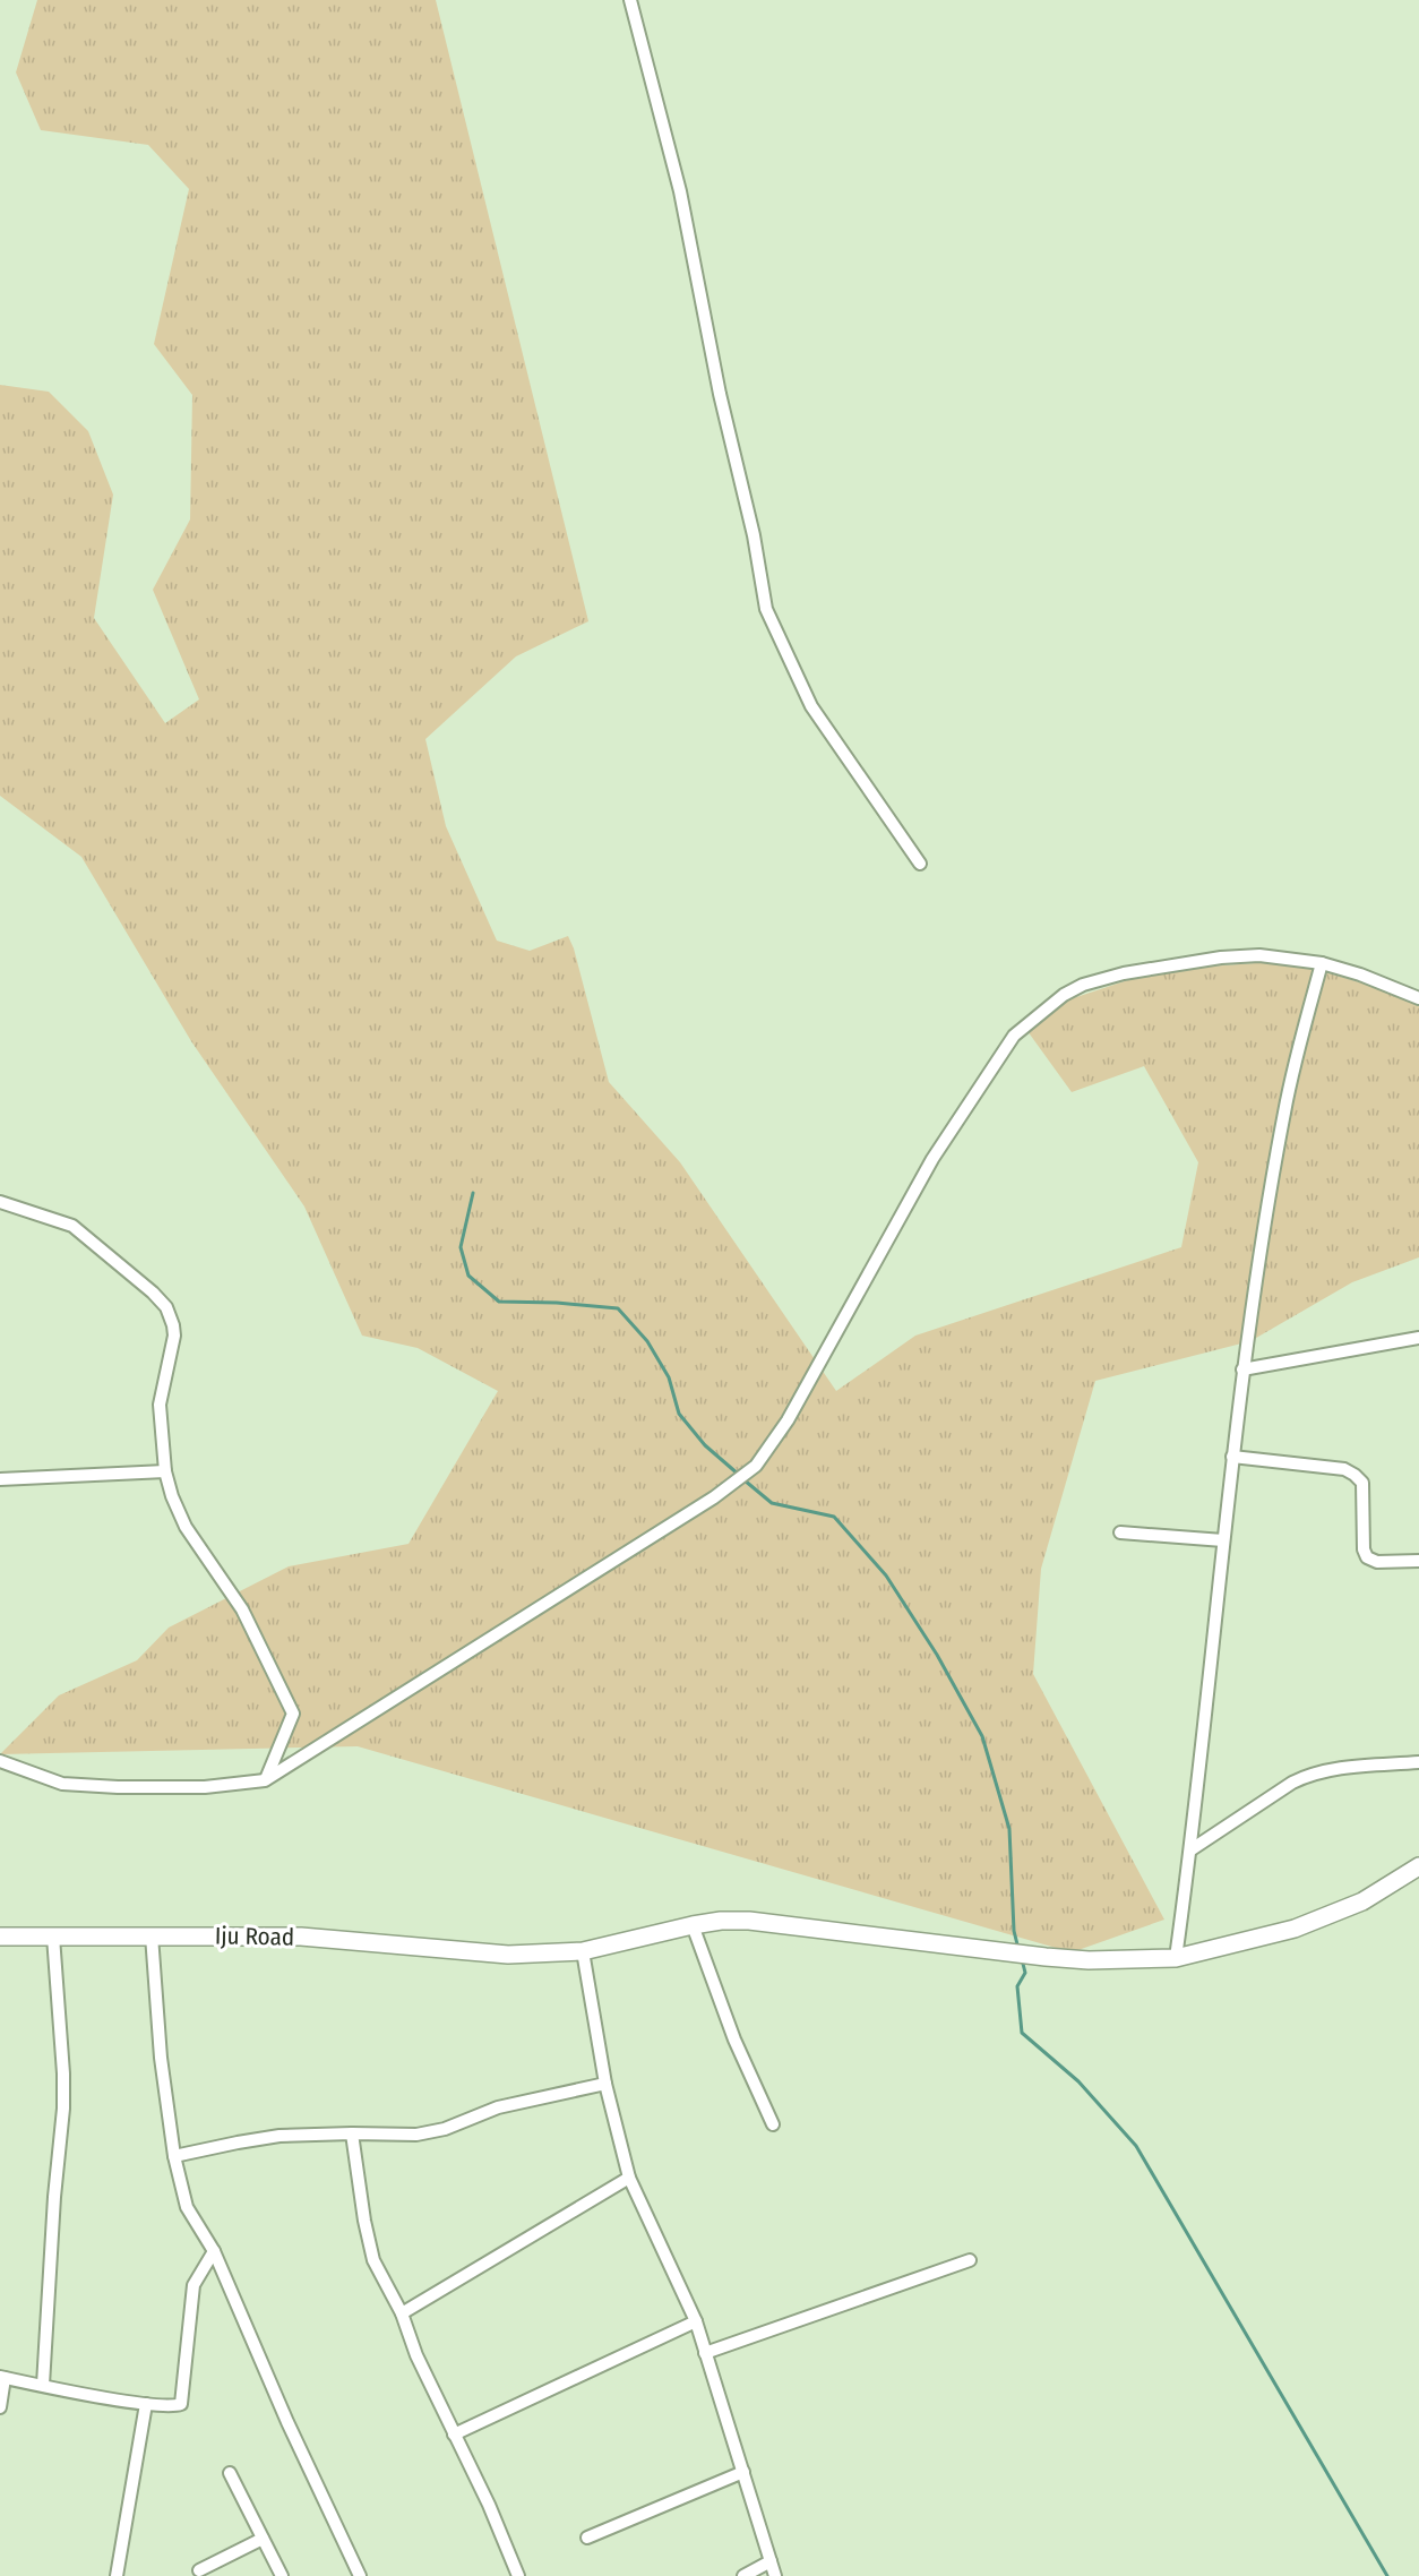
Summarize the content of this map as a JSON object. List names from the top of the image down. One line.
{"streets":{"main road":["Iju Road"]}}
